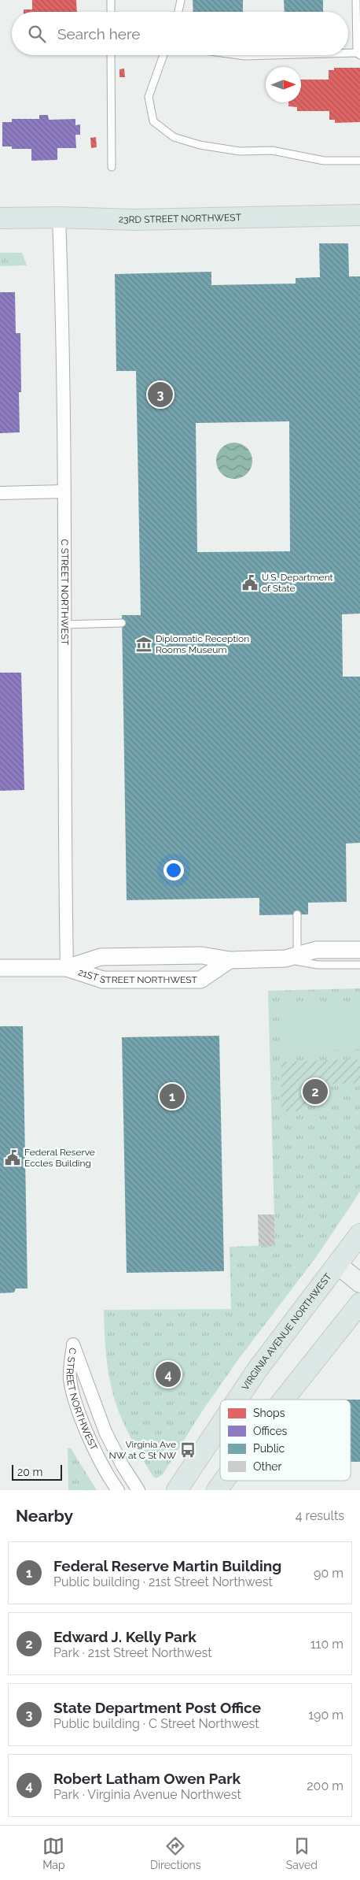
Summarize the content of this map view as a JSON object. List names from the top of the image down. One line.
{"streets":{"main road":["23RD STREET NORTHWEST","VIRGINIA AVENUE NORTHWEST"],"street":["C STREET NORTHWEST","21ST STREET NORTHWEST"]},"crossings":[["23RD STREET NORTHWEST","C STREET NORTHWEST"],["C STREET NORTHWEST","21ST STREET NORTHWEST"]],"places":{"public building":["U.S. Department of State","Federal Reserve Eccles Building"],"museum":["Diplomatic Reception Rooms Museum"],"bus stop":["Virginia Ave NW at C St NW"]},"legend":["Shops","Offices","Public","Other"],"scale_bar":"20 m","north":"right","page":{"search":"Search here","pins":["3","2","1","4"],"scale":"20 m","heading":["Nearby","4 results"],"list":[{"mark":"1","name":"Federal Reserve Martin Building","note":"Public building · 21st Street Northwest","value":"90 m"},{"mark":"2","name":"Edward J. Kelly Park","note":"Park · 21st Street Northwest","value":"110 m"},{"mark":"3","name":"State Department Post Office","note":"Public building · C Street Northwest","value":"190 m"},{"mark":"4","name":"Robert Latham Owen Park","note":"Park · Virginia Avenue Northwest","value":"200 m"}],"nav":["Map","Directions","Saved"]}}
